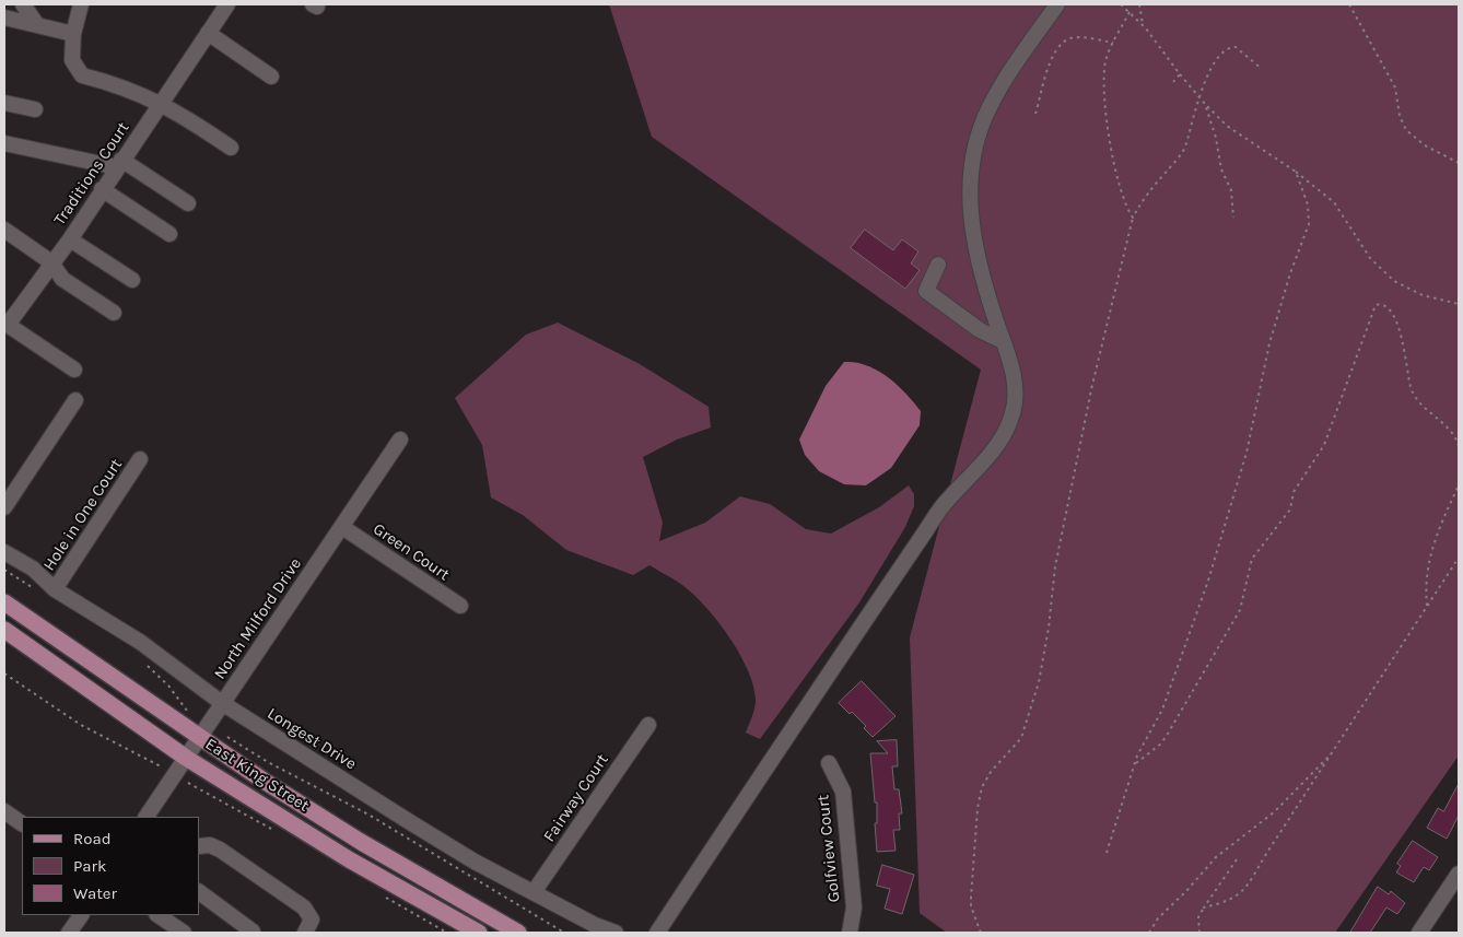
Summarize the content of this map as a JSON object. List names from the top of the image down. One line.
{"streets":{"main road":["East King Street"],"street":["Traditions Court","Hole in One Court","Green Court","North Milford Drive","Longest Drive","Fairway Court","Golfview Court"]},"crossings":[["Hole in One Court","Longest Drive"],["Green Court","North Milford Drive"],["North Milford Drive","Longest Drive"],["North Milford Drive","East King Street"],["Longest Drive","Fairway Court"]],"legend":["Road","Park","Water"]}
